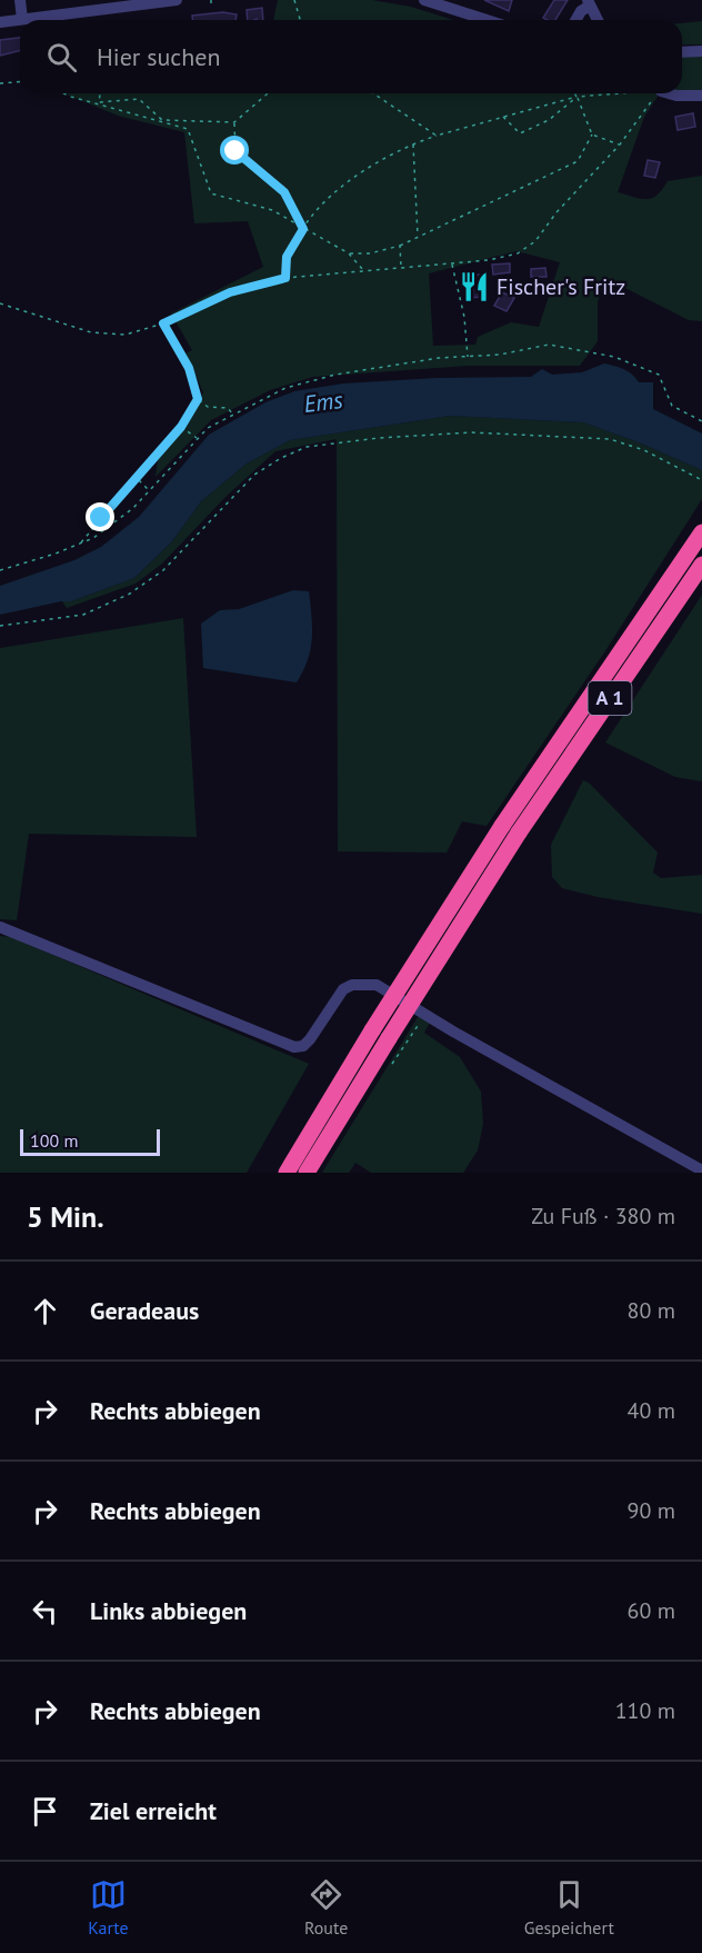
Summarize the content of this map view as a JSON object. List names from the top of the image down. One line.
{"streets":{"highway":["A 1"]},"water":["Ems"],"places":{"restaurant":["Fischer's Fritz"]},"scale_bar":"100 m","page":{"search":"Hier suchen","scale":"100 m","heading":["5 Min.","Zu Fuß · 380 m"],"list":[["Geradeaus","80 m"],["Rechts abbiegen","40 m"],["Rechts abbiegen","90 m"],["Links abbiegen","60 m"],["Rechts abbiegen","110 m"],"Ziel erreicht"],"nav":["Karte","Route","Gespeichert"]}}
